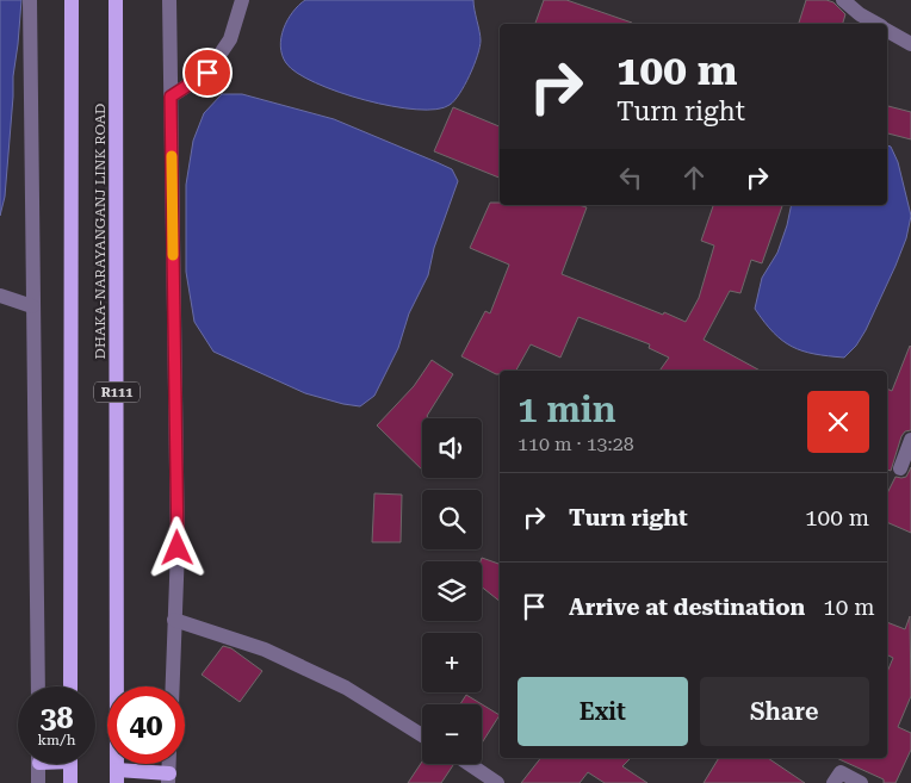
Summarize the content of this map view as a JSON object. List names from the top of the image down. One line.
{"streets":{"main road":["DHAKA-NARAYANGANJ LINK ROAD","R111"]},"page":{"turn":["100 m","Turn right"],"heading":["1 min","110 m · 13:28"],"map_buttons":["+","−"],"list":[{"name":"Turn right","value":"100 m"},{"name":"Arrive at destination","value":"10 m"}],"buttons":["Exit","Share"],"speed":"38 km/h","limit":"40"}}
